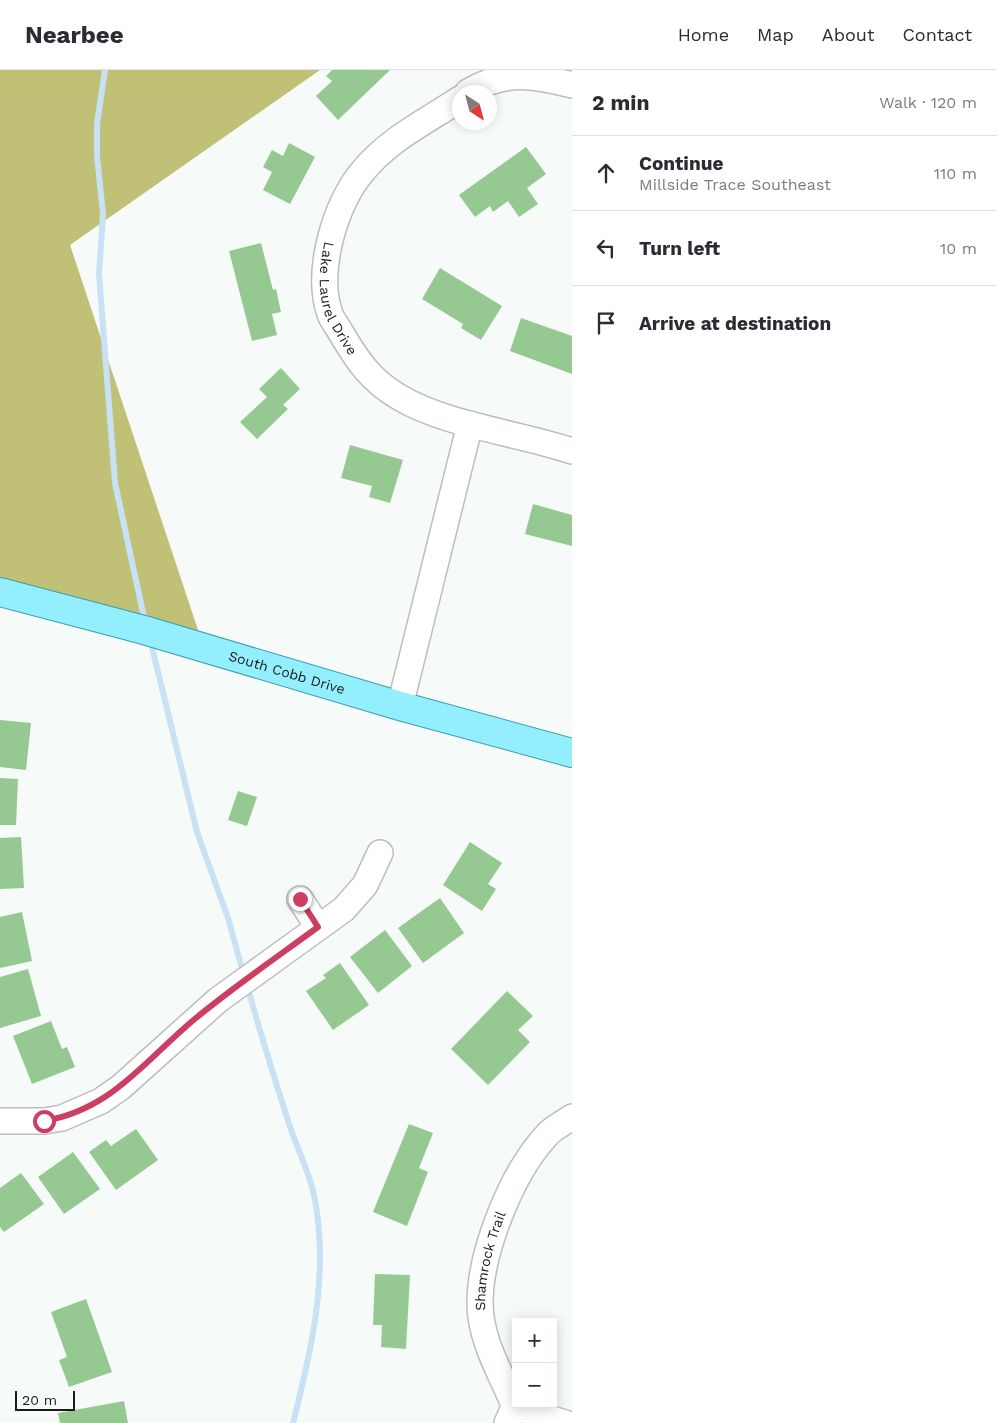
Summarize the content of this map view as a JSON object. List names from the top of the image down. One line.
{"streets":{"main road":["South Cobb Drive"],"street":["Lake Laurel Drive","Shamrock Trail"]},"scale_bar":"20 m","north":"bottom right","page":{"header":"Nearbee","nav":["Home","Map","About","Contact"],"heading":["2 min","Walk · 120 m"],"list":[["Continue","Millside Trace Southeast","110 m"],["Turn left","10 m"],"Arrive at destination"],"map_buttons":["+","−"],"scale":"20 m"}}
